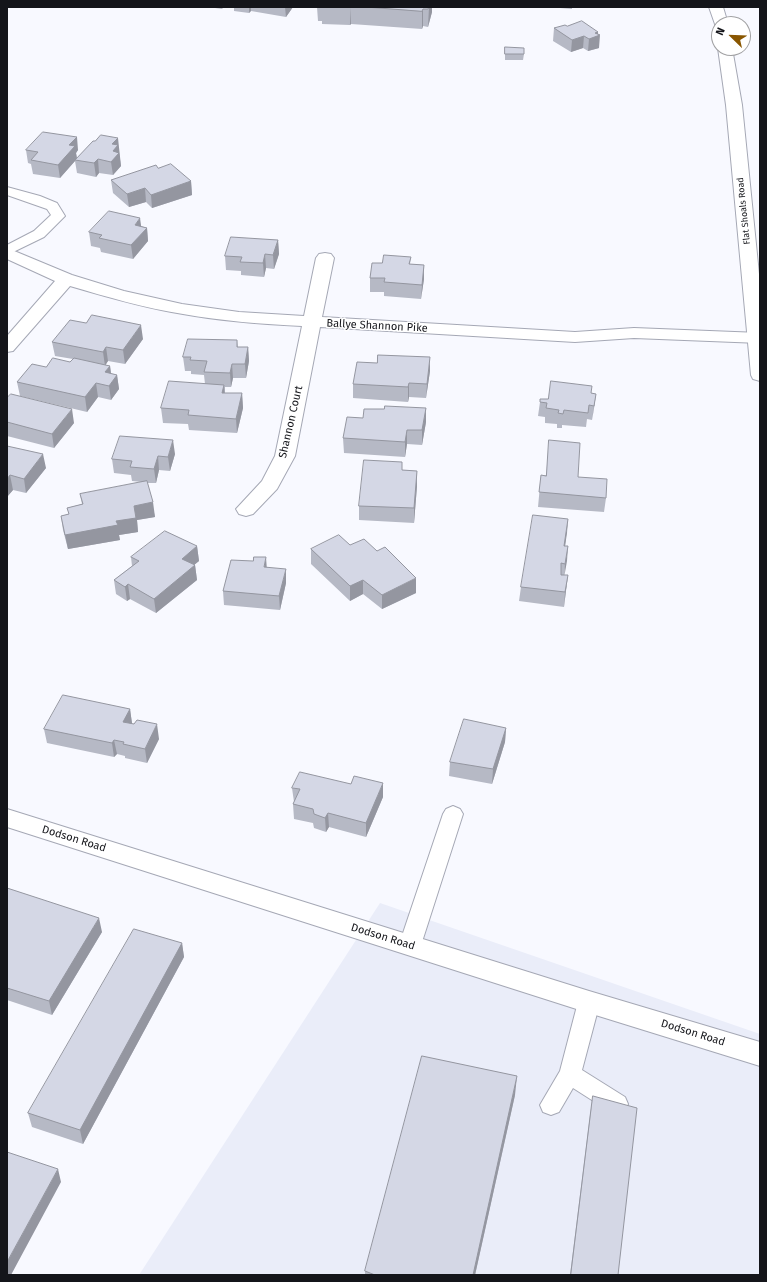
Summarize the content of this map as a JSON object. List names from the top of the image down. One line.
{"streets":{"street":["Flat Shoals Road","Ballye Shannon Pike","Shannon Court","Dodson Road"]},"crossings":[["Flat Shoals Road","Ballye Shannon Pike"],["Ballye Shannon Pike","Shannon Court"]],"north":"top left"}
